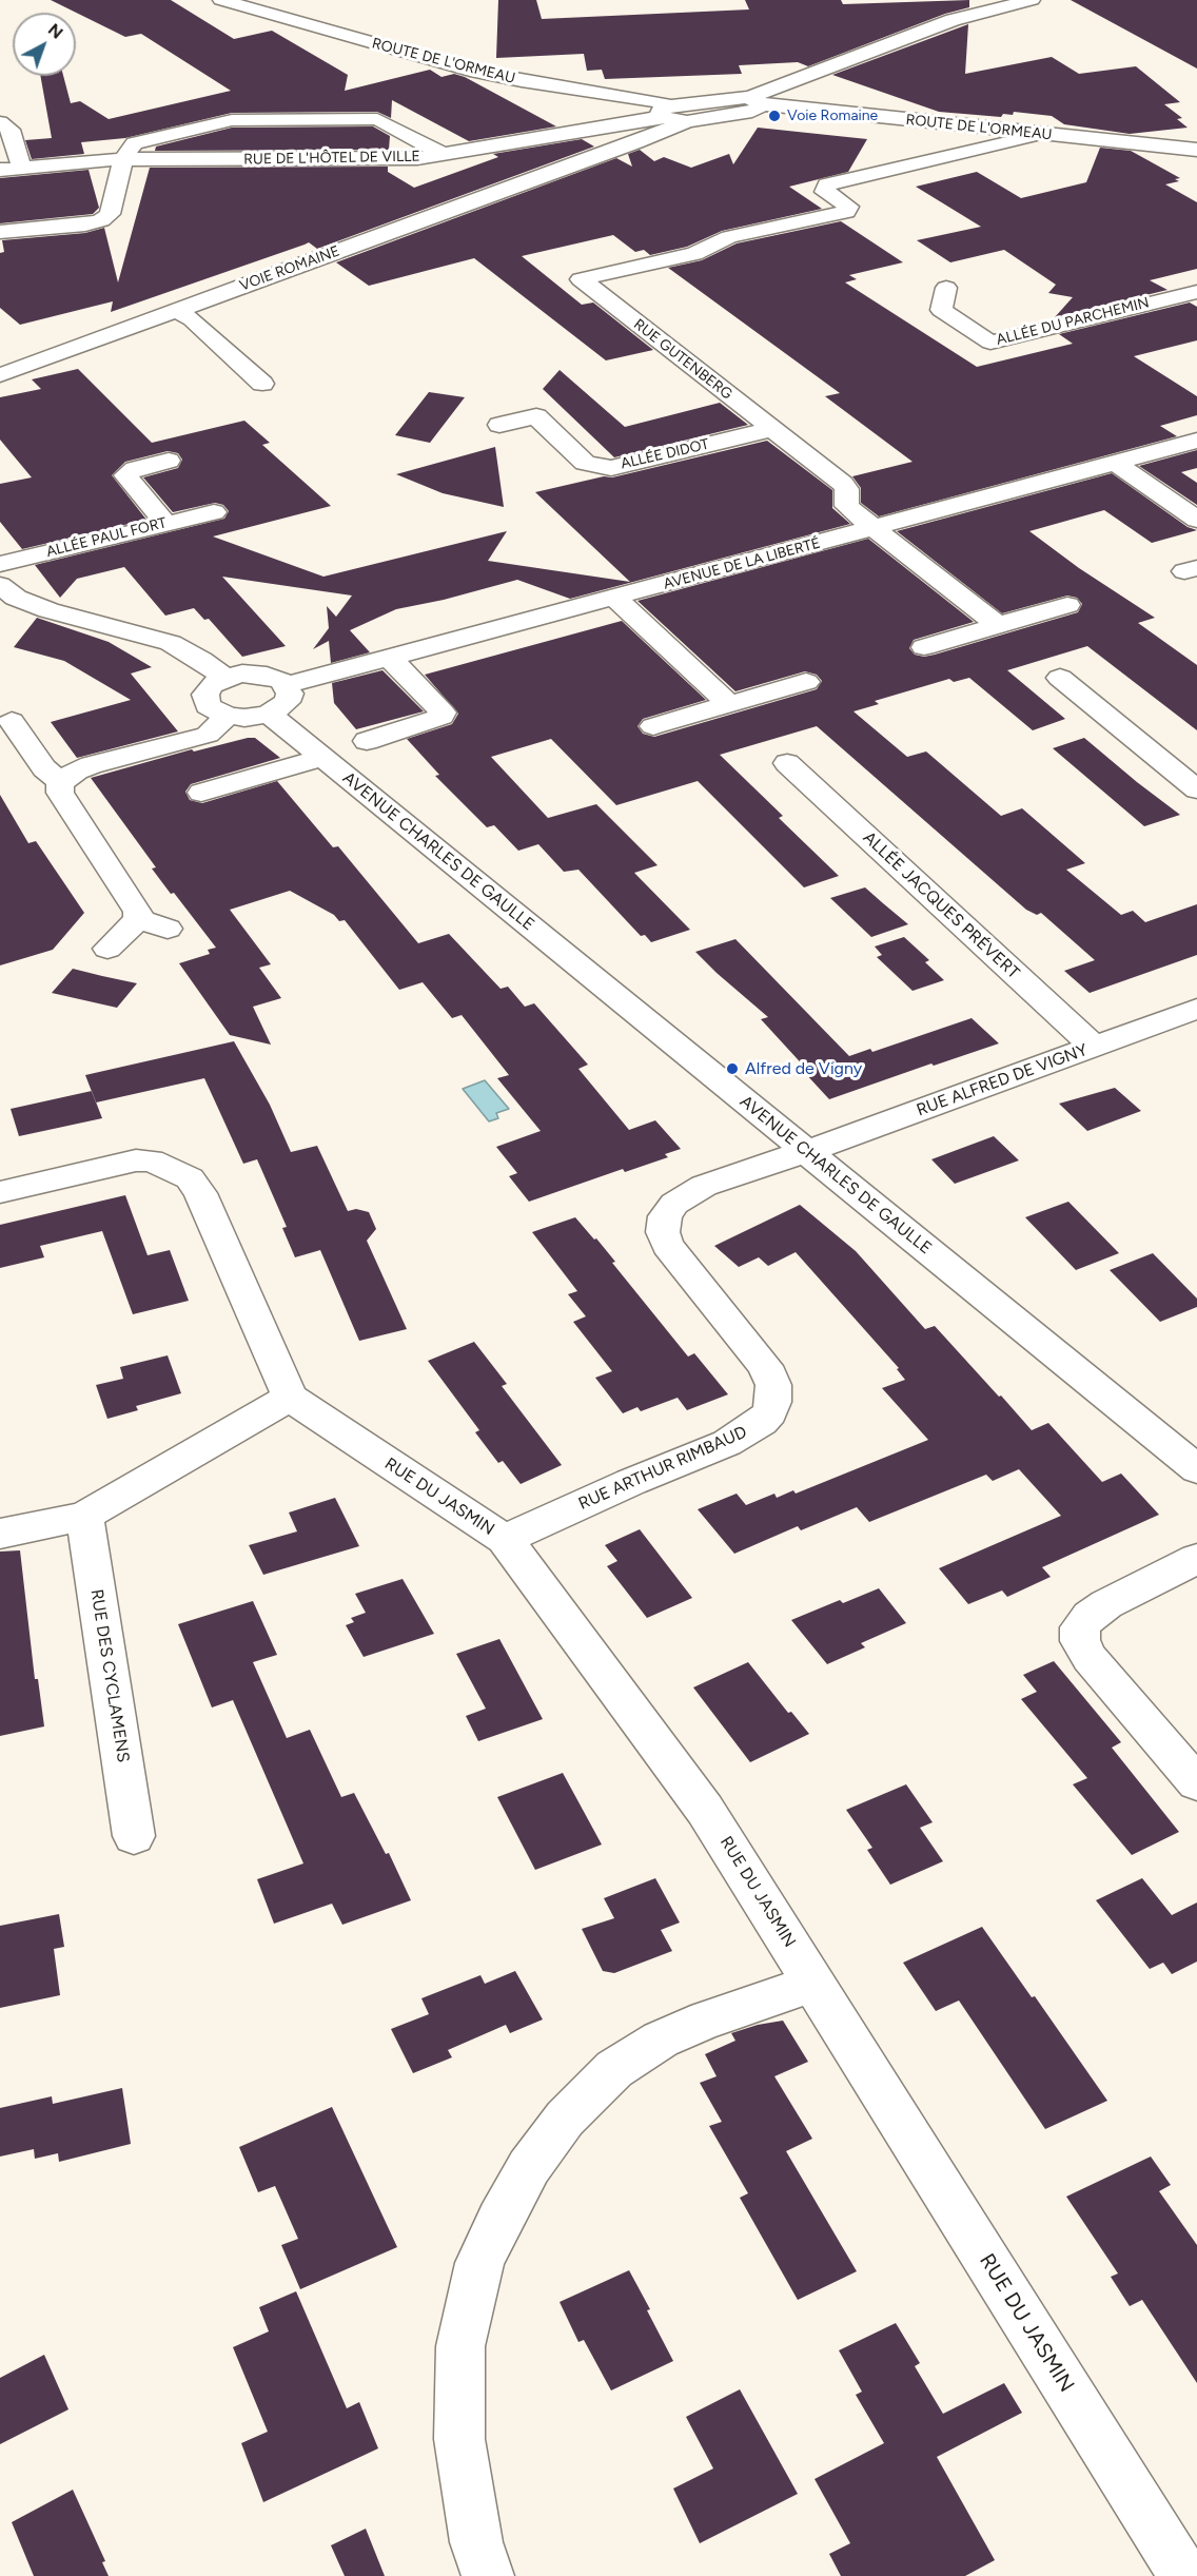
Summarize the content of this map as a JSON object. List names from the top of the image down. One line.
{"streets":{"street":["ROUTE DE L'ORMEAU","RUE DE L'HÔTEL DE VILLE","VOIE ROMAINE","ALLÉE DU PARCHEMIN","RUE GUTENBERG","ALLÉE DIDOT","ALLÉE PAUL FORT","AVENUE DE LA LIBERTÉ","AVENUE CHARLES DE GAULLE","ALLÉE JACQUES PRÉVERT","RUE ALFRED DE VIGNY","RUE ARTHUR RIMBAUD","RUE DU JASMIN","RUE DES CYCLAMENS"]},"crossings":[["ROUTE DE L'ORMEAU","RUE DE L'HÔTEL DE VILLE"],["ROUTE DE L'ORMEAU","RUE GUTENBERG"],["RUE GUTENBERG","ALLÉE DIDOT"],["RUE GUTENBERG","AVENUE DE LA LIBERTÉ"],["AVENUE CHARLES DE GAULLE","RUE ALFRED DE VIGNY"],["AVENUE CHARLES DE GAULLE","RUE ARTHUR RIMBAUD"],["ALLÉE JACQUES PRÉVERT","RUE ALFRED DE VIGNY"],["RUE ALFRED DE VIGNY","RUE ARTHUR RIMBAUD"],["RUE ARTHUR RIMBAUD","RUE DU JASMIN"]],"places":["Voie Romaine","Alfred de Vigny"],"north":"top right"}
